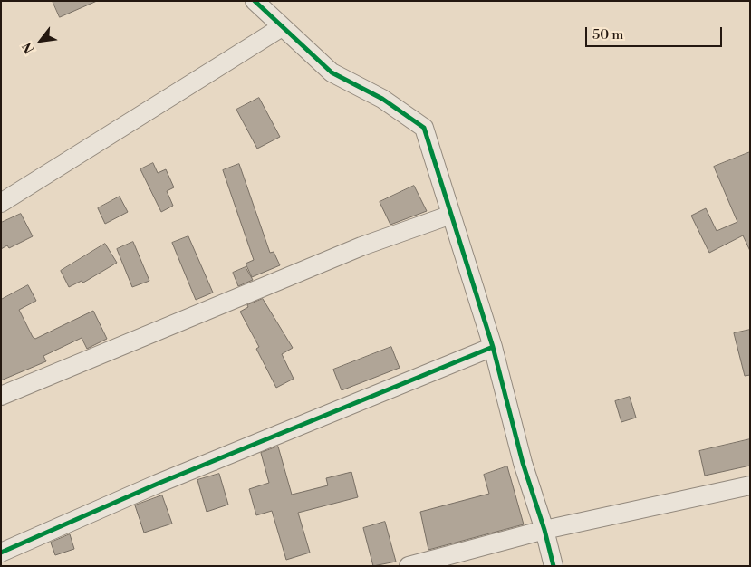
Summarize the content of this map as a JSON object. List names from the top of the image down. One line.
{"scale_bar":"50 m","north":"bottom left"}
